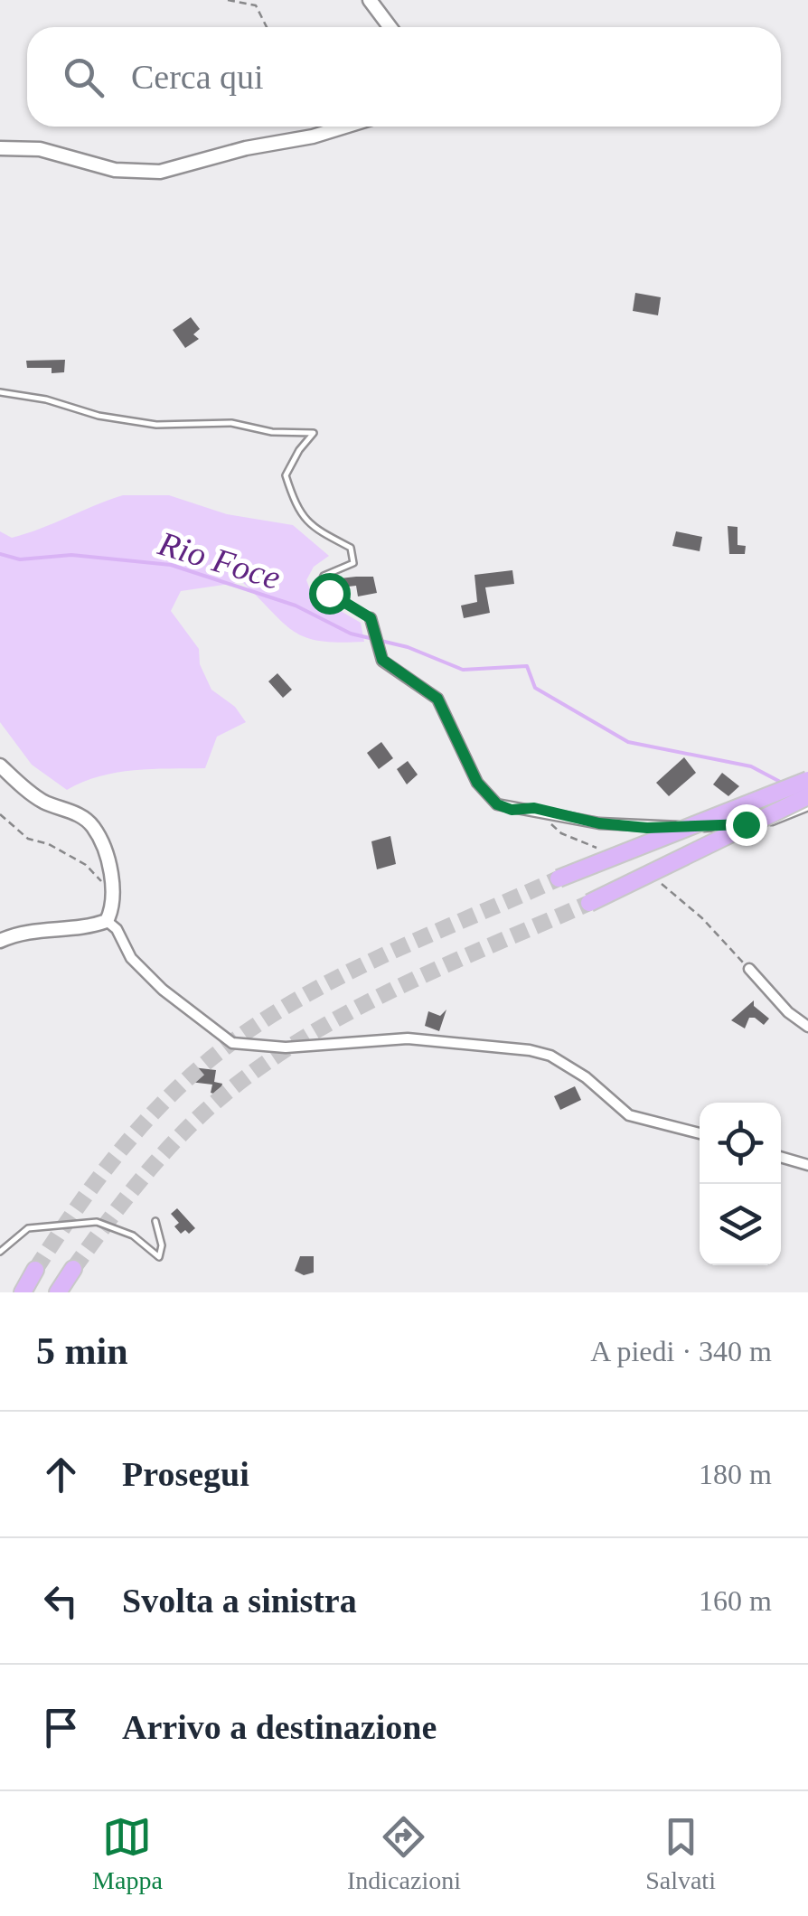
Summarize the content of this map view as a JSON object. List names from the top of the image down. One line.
{"water":["Rio Foce"],"page":{"search":"Cerca qui","heading":["5 min","A piedi · 340 m"],"list":[["Prosegui","180 m"],["Svolta a sinistra","160 m"],"Arrivo a destinazione"],"nav":["Mappa","Indicazioni","Salvati"]}}
